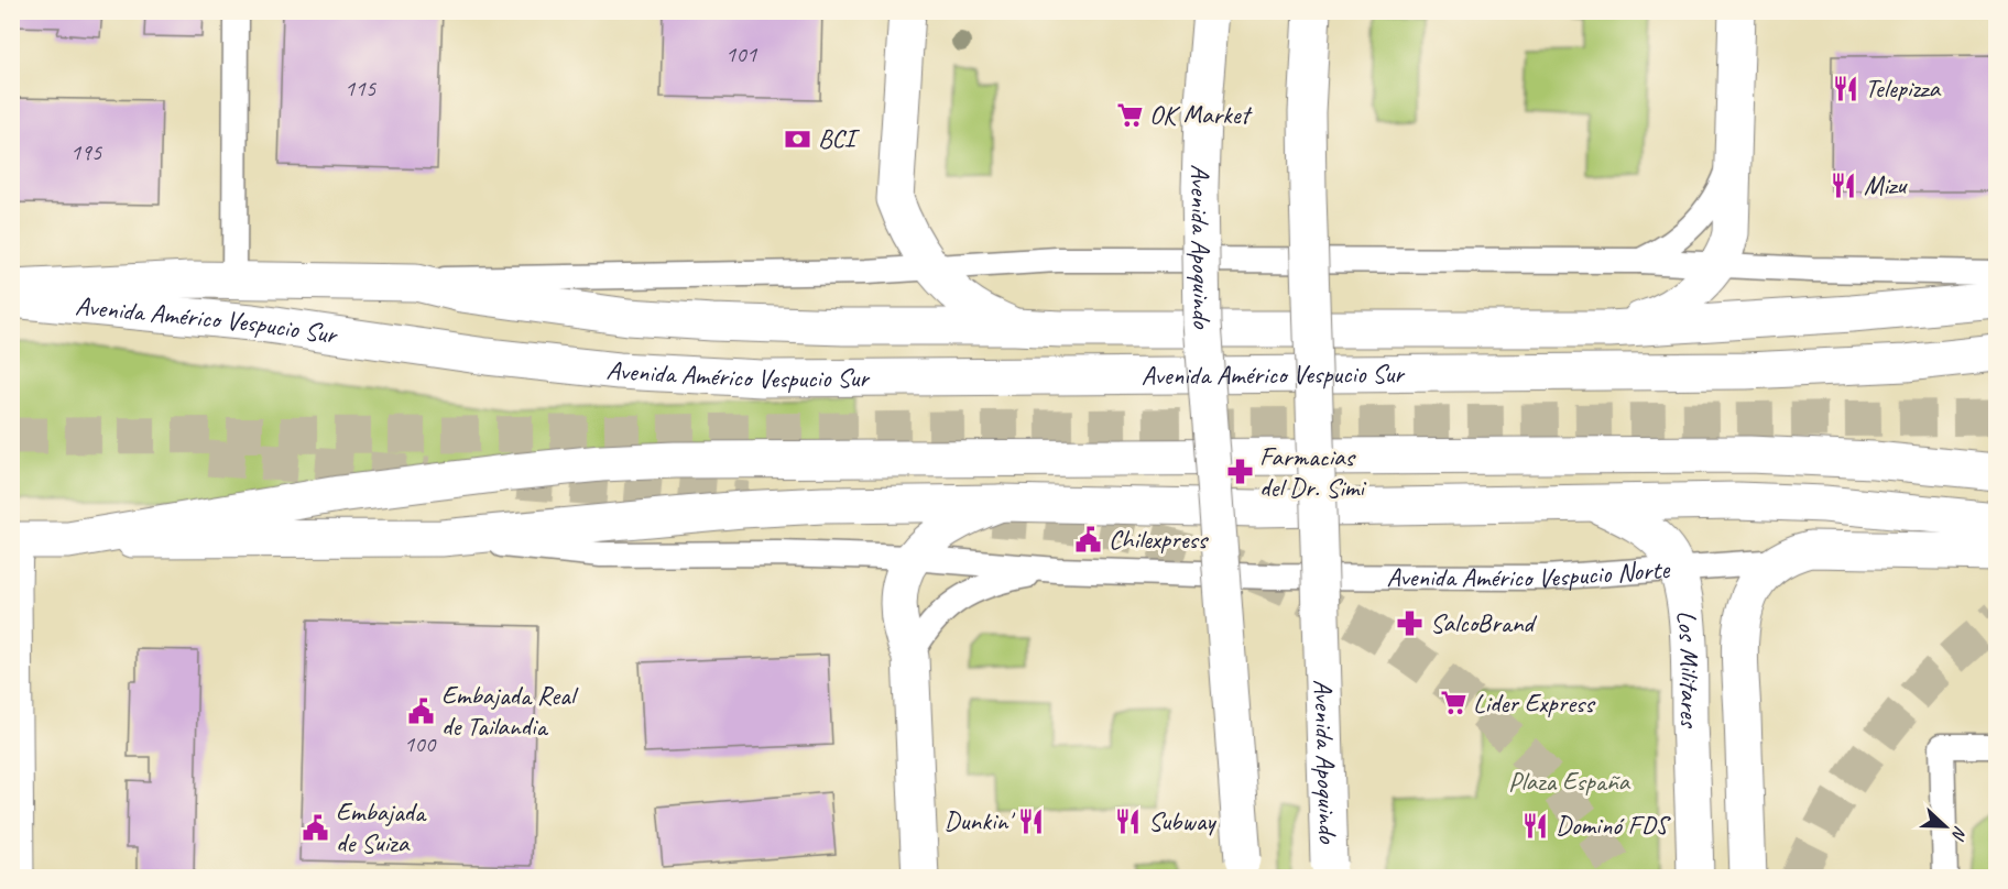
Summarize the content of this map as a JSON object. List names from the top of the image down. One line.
{"streets":{"main road":["Avenida Apoquindo","Avenida Américo Vespucio Sur","Avenida Américo Vespucio Norte","Los Militares"]},"crossings":[["Avenida Américo Vespucio Norte","Los Militares"]],"parks":["Plaza España"],"places":{"restaurant":["Telepizza","Mizu","Dunkin'","Subway","Dominó FDS"],"supermarket":["OK Market","Lider Express"],"bank":["BCI"],"pharmacy":["Farmacias del Dr. Simi","SalcoBrand"],"public building":["Chilexpress","Embajada Real de Tailandia","Embajada de Suiza"]},"house_numbers":["101","115","195","100"],"north":"right"}
